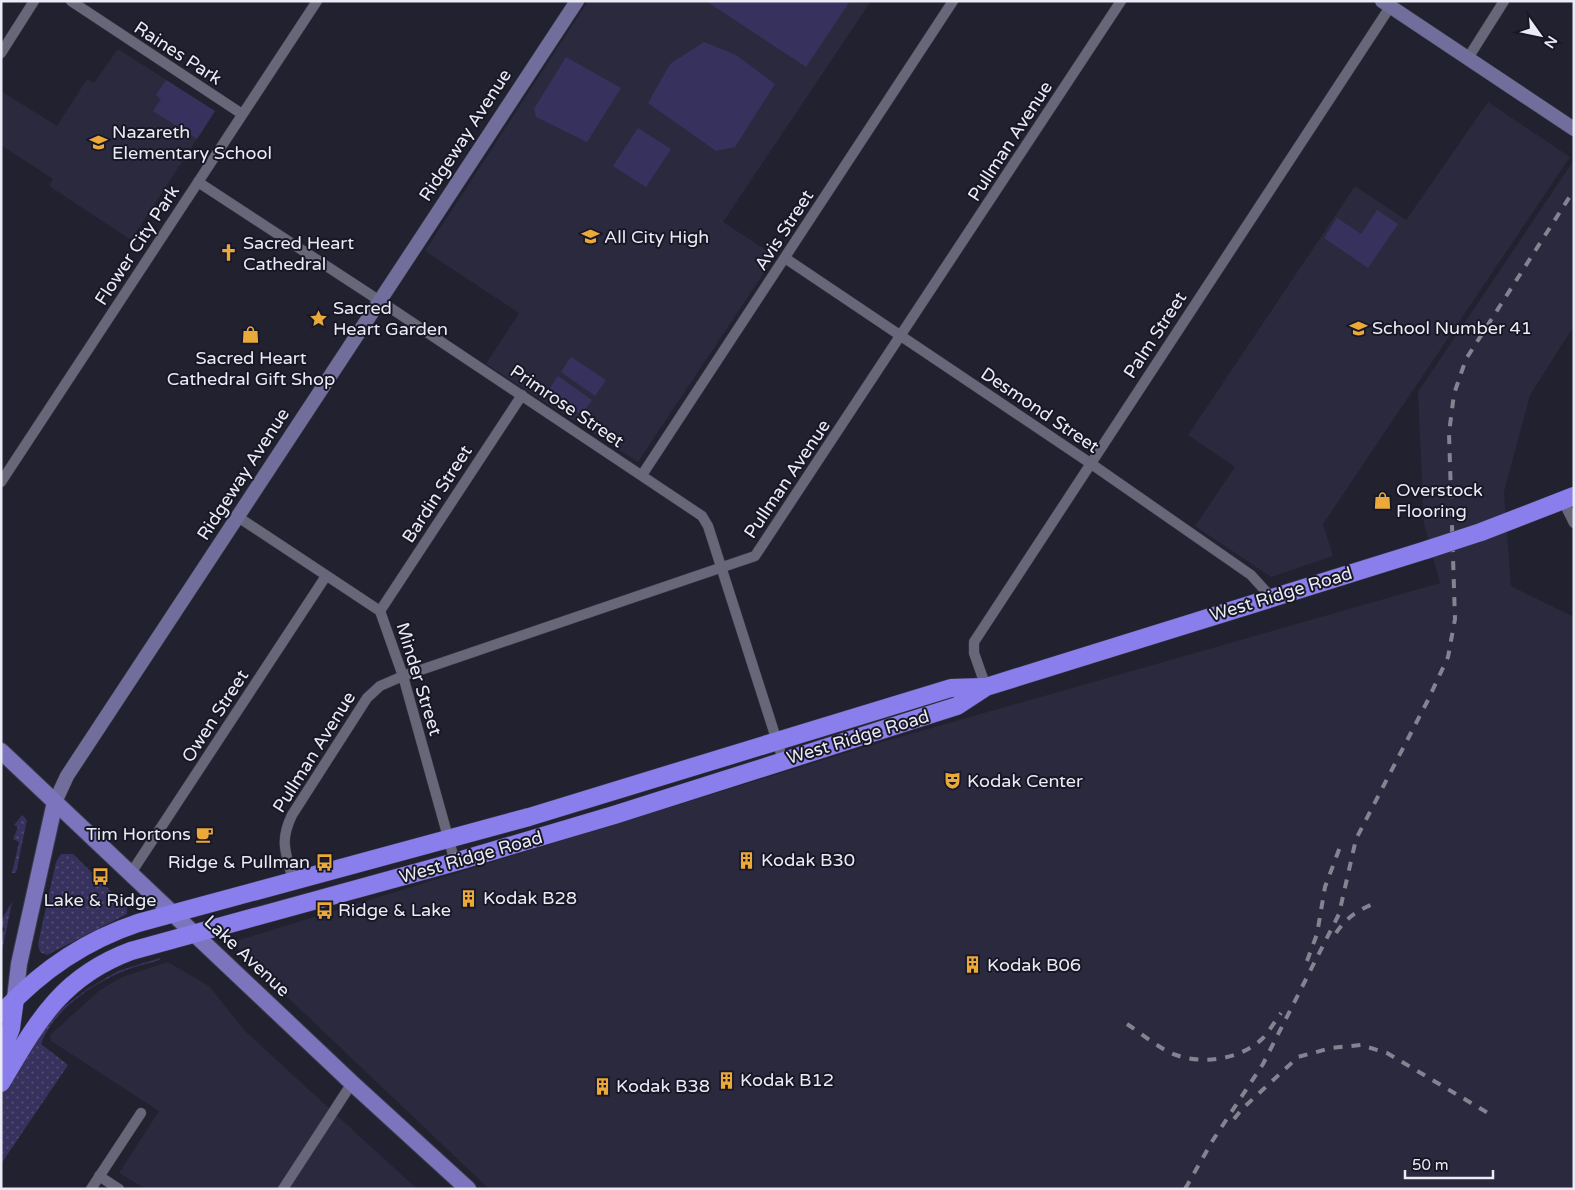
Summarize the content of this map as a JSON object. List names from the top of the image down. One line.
{"streets":{"highway":["West Ridge Road"],"main road":["Ridgeway Avenue","Lake Avenue"],"street":["Raines Park","Pullman Avenue","Avis Street","Flower City Park","Palm Street","Primrose Street","Desmond Street","Bardin Street","Minder Street","Owen Street"]},"crossings":[["Raines Park","Flower City Park"],["Ridgeway Avenue","Primrose Street"],["Ridgeway Avenue","West Ridge Road"],["Ridgeway Avenue","Minder Street"],["Ridgeway Avenue","Lake Avenue"],["Pullman Avenue","Primrose Street"],["Pullman Avenue","Desmond Street"],["Pullman Avenue","West Ridge Road"],["Pullman Avenue","Minder Street"],["Avis Street","Primrose Street"],["Avis Street","Desmond Street"],["Flower City Park","Primrose Street"],["Palm Street","Desmond Street"],["Palm Street","West Ridge Road"],["Primrose Street","Bardin Street"],["Primrose Street","West Ridge Road"],["Desmond Street","West Ridge Road"],["Bardin Street","Minder Street"],["West Ridge Road","Minder Street"],["West Ridge Road","Lake Avenue"],["Minder Street","Owen Street"],["Owen Street","Lake Avenue"]],"places":{"school or university":["Nazareth Elementary School","All City High","School Number 41"],"church":["Sacred Heart Cathedral"],"place":["Sacred Heart Garden"],"shop":["Sacred Heart Cathedral Gift Shop","Overstock Flooring"],"theatre":["Kodak Center"],"cafe":["Tim Hortons"],"building":["Kodak B30","Kodak B28","Kodak B06","Kodak B12","Kodak B38"],"bus stop":["Ridge & Pullman","Lake & Ridge","Ridge & Lake"]},"scale_bar":"50 m","north":"bottom right"}
